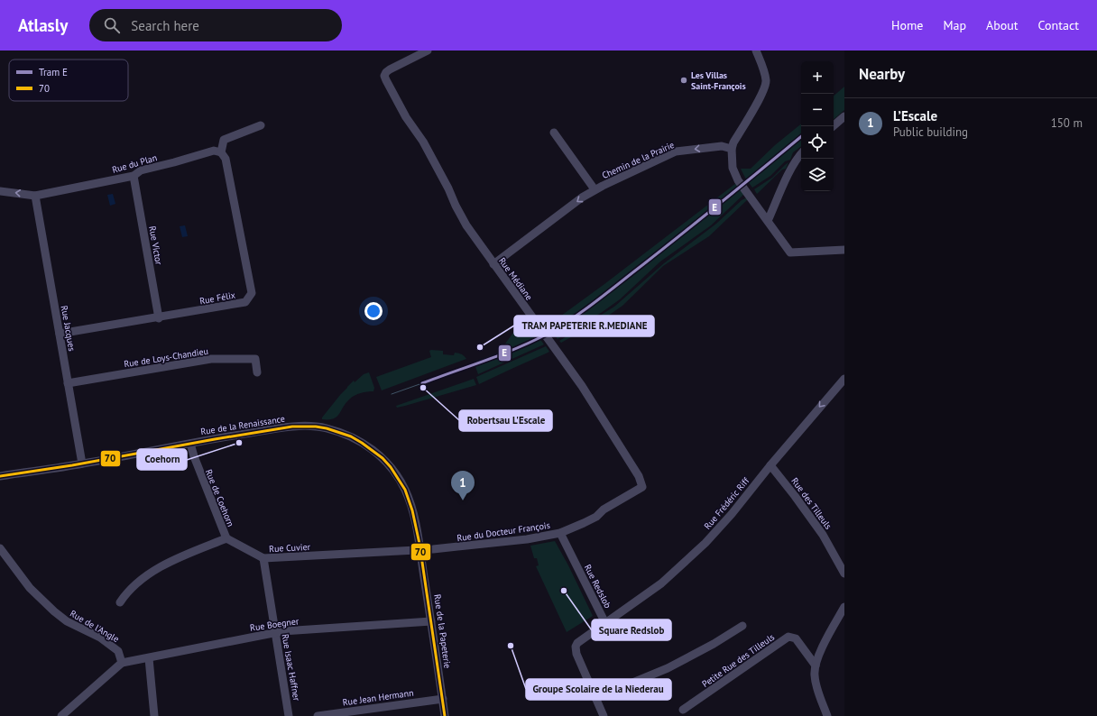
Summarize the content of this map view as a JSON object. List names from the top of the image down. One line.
{"streets":{"street":["Chemin de la Prairie","Rue du Plan","Rue Victor","Rue Médiane","Rue Félix","Rue Jacques","Rue de Loys-Chandieu","Rue de la Renaissance","Rue de Coehorn","Rue Frédéric Riff","Rue des Tilleuls","Rue du Docteur François","Rue Cuvier","Rue Redslob","Rue Boegner","Rue de l'Angle","Rue de la Papeterie","Petite Rue des Tilleuls","Rue Isaac Haffner","Rue Jean Hermann"]},"crossings":[["Chemin de la Prairie","Rue Médiane"],["Rue du Plan","Rue Victor"],["Rue du Plan","Rue Félix"],["Rue du Plan","Rue Jacques"],["Rue Victor","Rue Félix"],["Rue Médiane","Rue du Docteur François"],["Rue Félix","Rue Jacques"],["Rue Jacques","Rue de Loys-Chandieu"],["Rue Jacques","Rue de la Renaissance"],["Rue de la Renaissance","Rue de Coehorn"],["Rue de la Renaissance","Rue du Docteur François"],["Rue de la Renaissance","Rue Cuvier"],["Rue de la Renaissance","Rue de la Papeterie"],["Rue de Coehorn","Rue Cuvier"],["Rue Frédéric Riff","Rue des Tilleuls"],["Rue Frédéric Riff","Rue Redslob"],["Rue du Docteur François","Rue Cuvier"],["Rue du Docteur François","Rue Redslob"],["Rue du Docteur François","Rue de la Papeterie"],["Rue Cuvier","Rue de la Papeterie"],["Rue Cuvier","Rue Isaac Haffner"],["Rue Boegner","Rue de l'Angle"],["Rue Boegner","Rue de la Papeterie"],["Rue Boegner","Rue Isaac Haffner"],["Rue de la Papeterie","Rue Jean Hermann"]],"one_way":["Chemin de la Prairie"],"places":["Les Villas Saint-François","TRAM PAPETERIE R.MEDIANE","Robertsau L'Escale","Coehorn","Square Redslob","Groupe Scolaire de la Niederau"],"lines":["tram line E","transit line 70"],"legend":["Tram E","70"],"page":{"header":"Atlasly","search":"Search here","nav":["Home","Map","About","Contact"],"heading":"Nearby","map_buttons":["+","−"],"list":[{"mark":"1","name":"L’Escale","note":"Public building","value":"150 m"}],"pins":"1"}}
